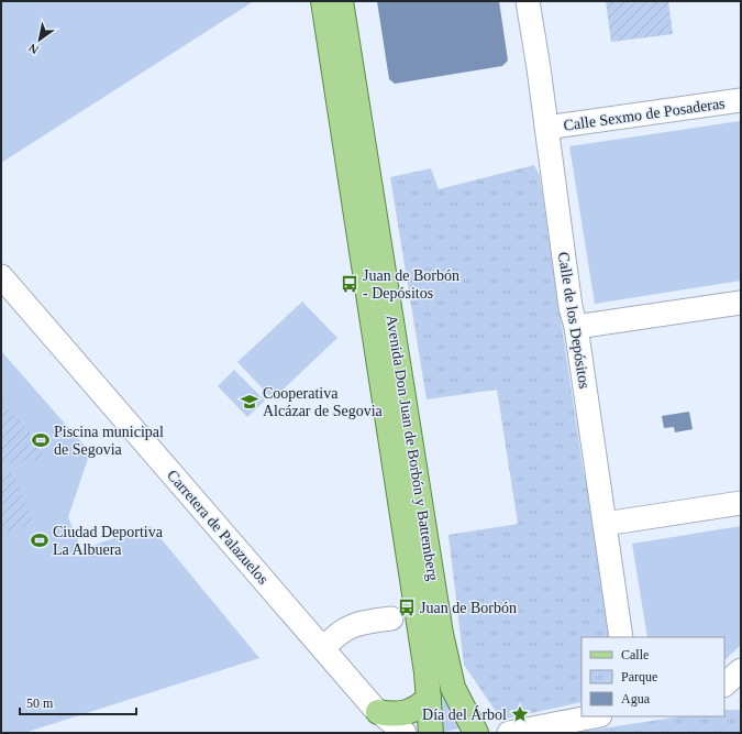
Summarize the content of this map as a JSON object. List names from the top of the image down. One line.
{"streets":{"main road":["Avenida Don Juan de Borbón y Battemberg"],"street":["Calle Sexmo de Posaderas","Calle de los Depósitos","Carretera de Palazuelos"]},"crossings":[["Calle Sexmo de Posaderas","Calle de los Depósitos"]],"places":{"bus stop":["Juan de Borbón - Depósitos","Juan de Borbón"],"school or university":["Cooperativa Alcázar de Segovia"],"sports":["Piscina municipal de Segovia","Ciudad Deportiva La Albuera"],"place":["Día del Árbol"]},"legend":["Calle","Parque","Agua"],"scale_bar":"50 m","north":"bottom left"}
